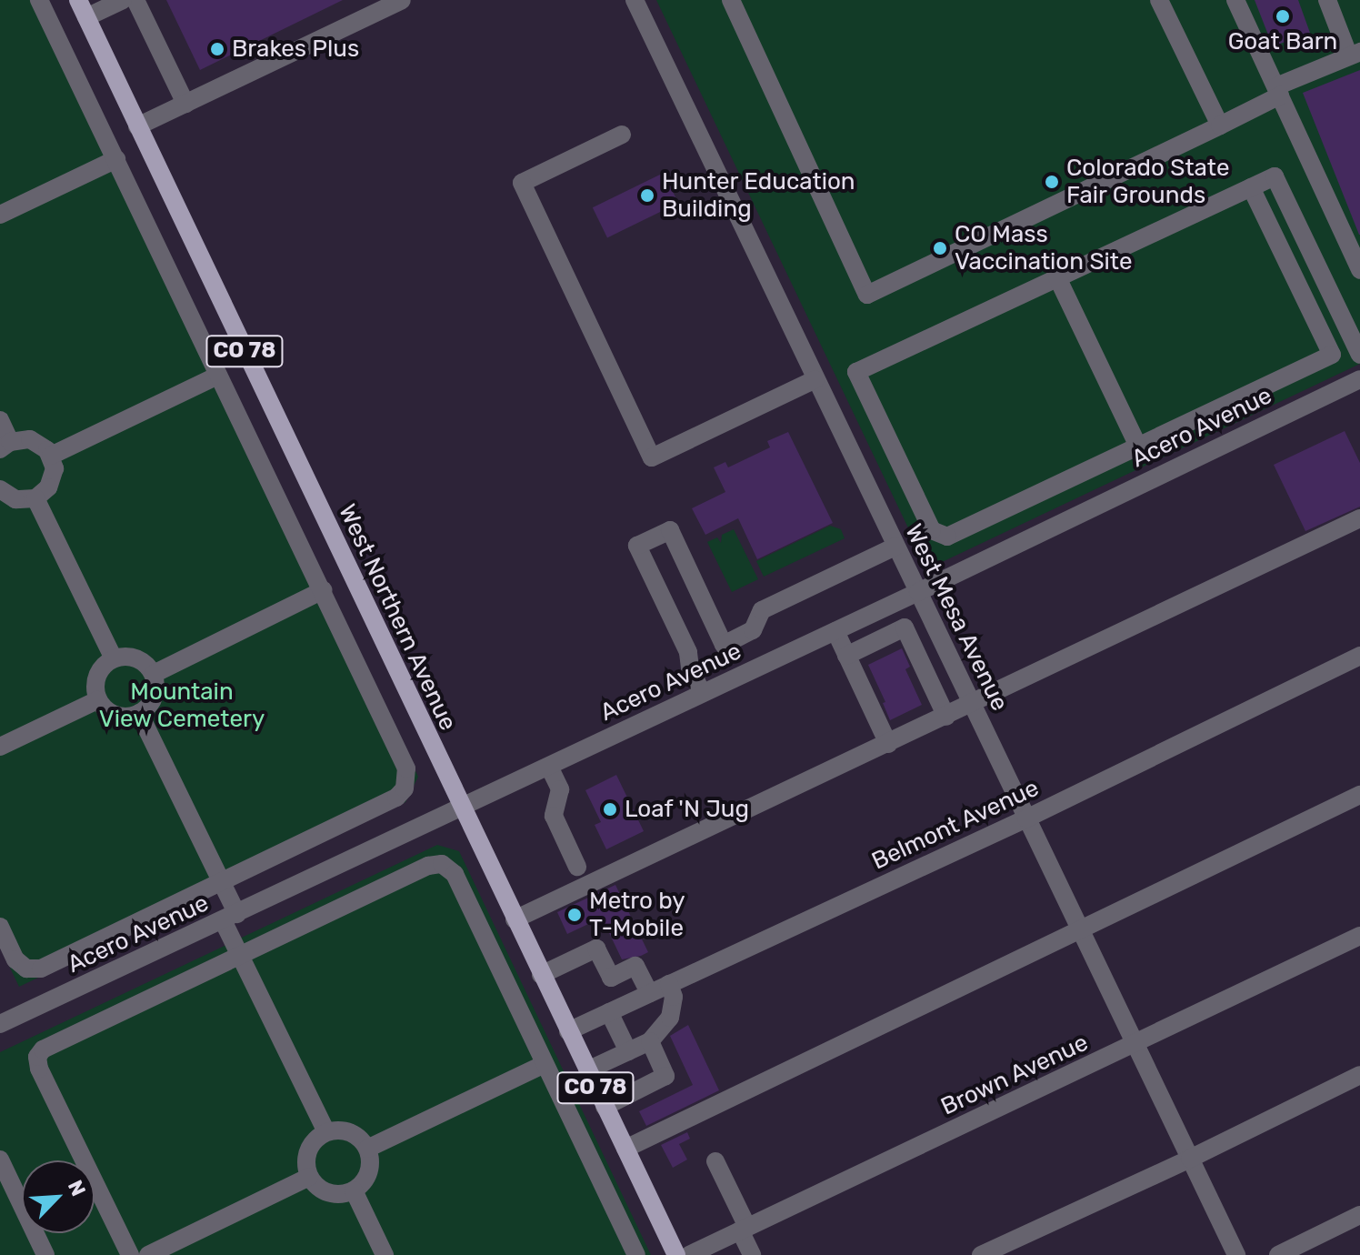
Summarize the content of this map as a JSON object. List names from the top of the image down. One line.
{"streets":{"main road":["CO 78","West Northern Avenue"],"street":["Acero Avenue","West Mesa Avenue","Belmont Avenue","Brown Avenue"]},"crossings":[["Acero Avenue","West Northern Avenue"],["Acero Avenue","West Mesa Avenue"],["West Northern Avenue","Belmont Avenue"],["West Mesa Avenue","Belmont Avenue"],["West Mesa Avenue","Brown Avenue"]],"parks":["Mountain View Cemetery"],"places":["Goat Barn","Brakes Plus","Colorado State Fair Grounds","Hunter Education Building","CO Mass Vaccination Site","Loaf 'N Jug","Metro by T-Mobile"],"north":"top right"}
